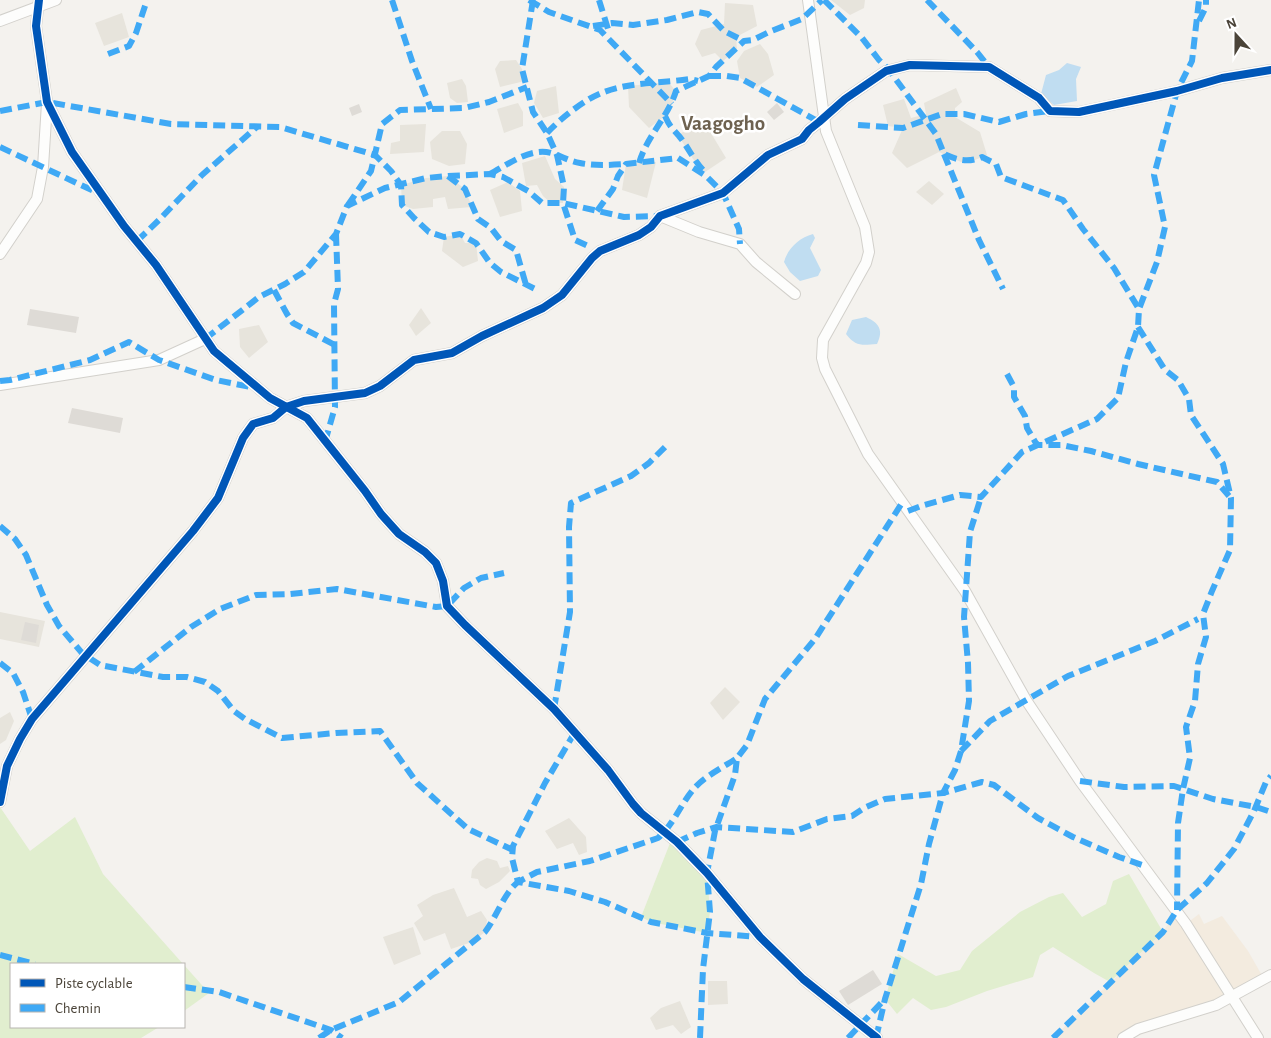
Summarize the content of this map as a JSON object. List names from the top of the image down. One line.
{"districts":["Vaagogho"],"legend":["Piste cyclable","Chemin"],"north":"top"}
